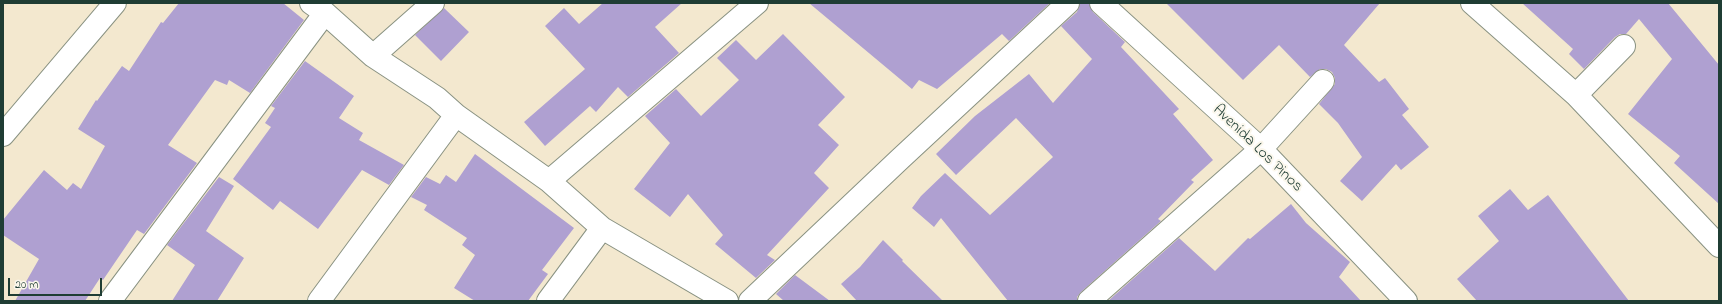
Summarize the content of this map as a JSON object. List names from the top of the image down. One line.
{"streets":{"street":["Avenida Los Pinos"]},"scale_bar":"20 m"}
